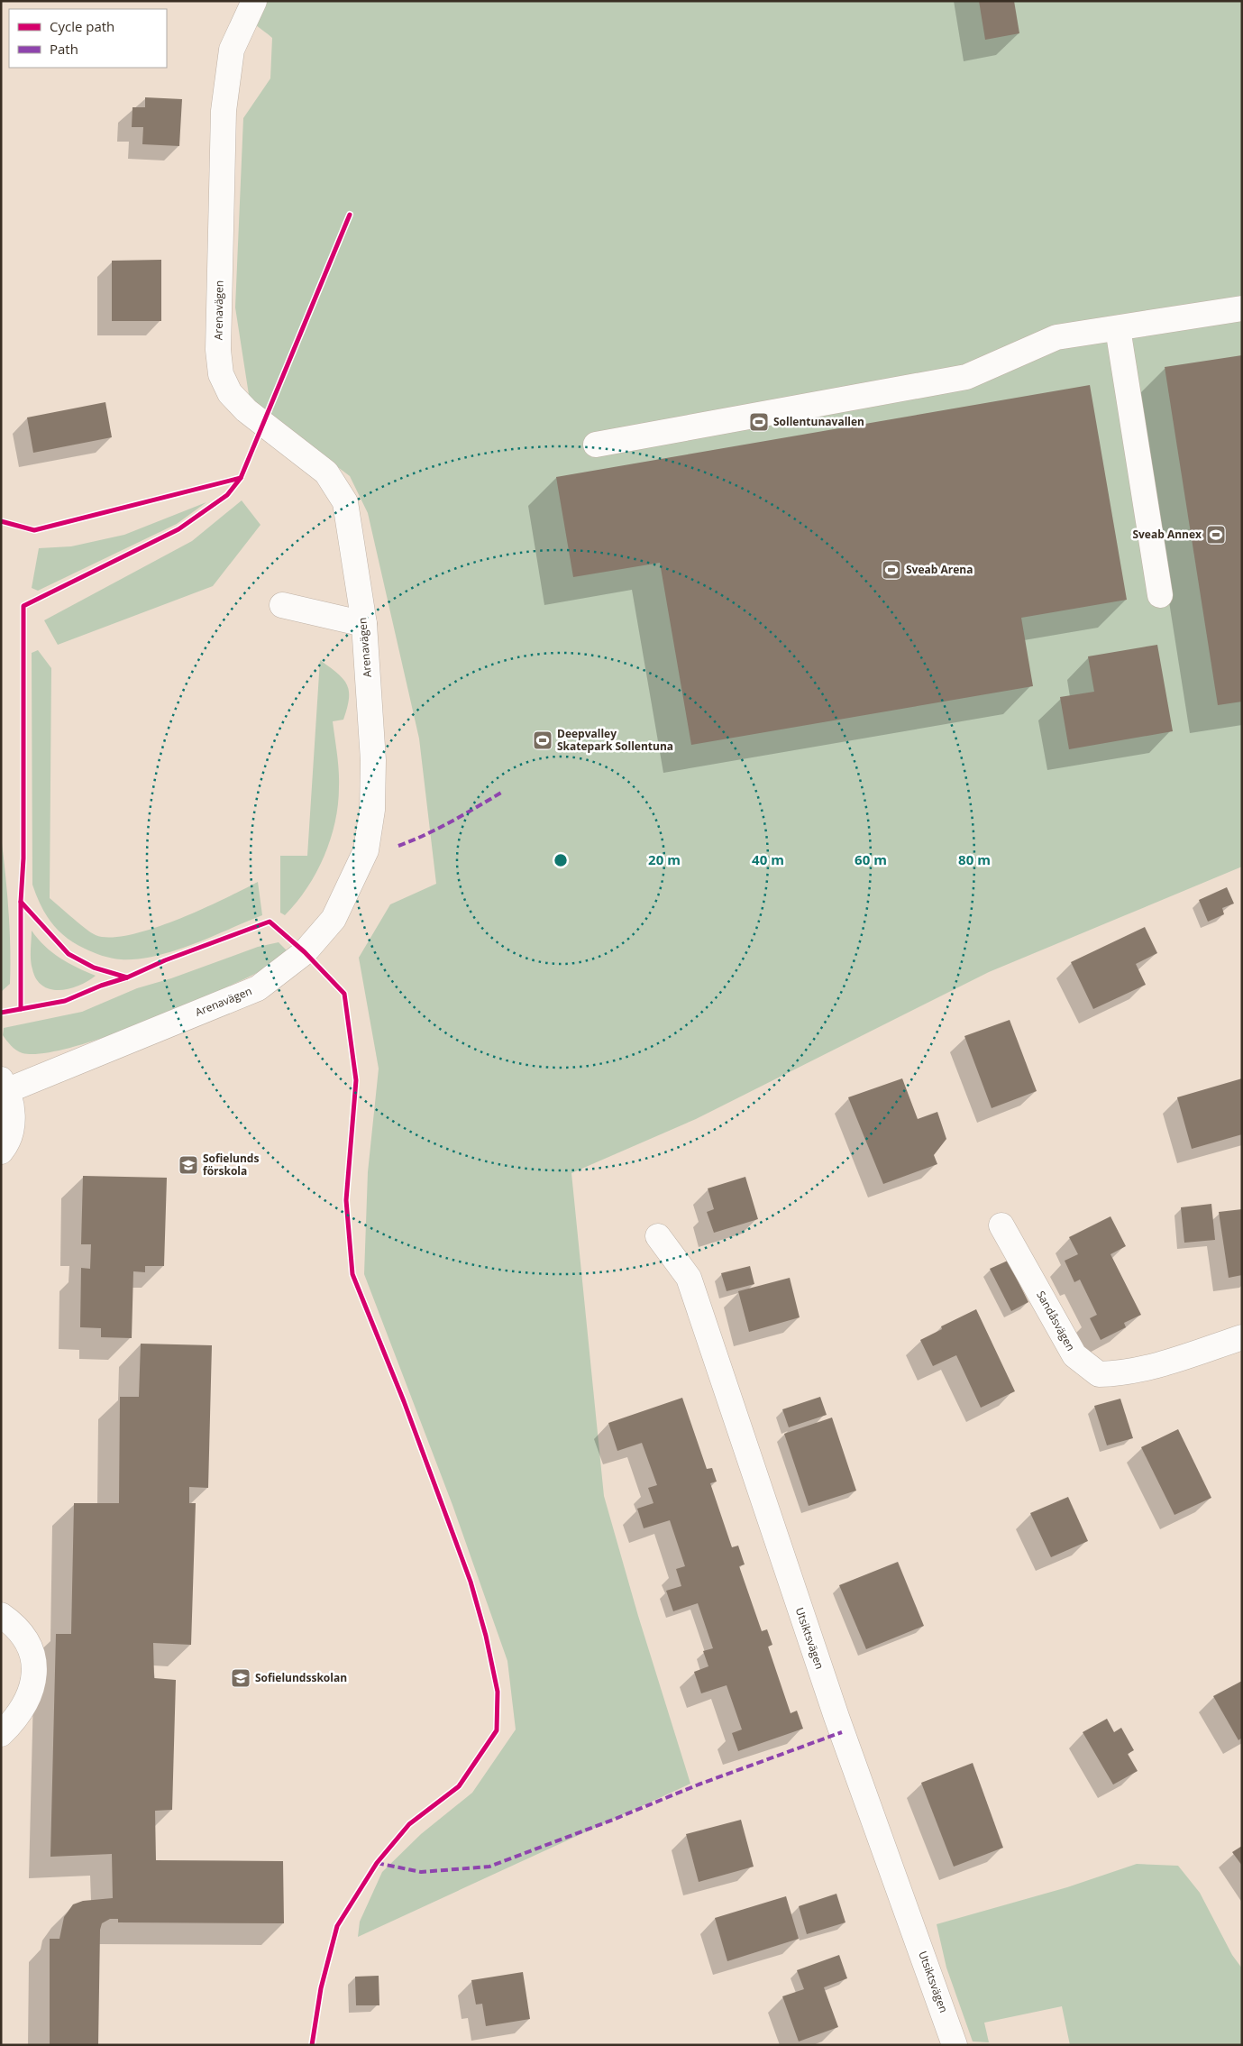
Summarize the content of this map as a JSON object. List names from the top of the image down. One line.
{"streets":{"street":["Arenavägen","Sandåsvägen","Utsiktsvägen"]},"places":{"sports":["Sollentunavallen","Sveab Annex","Sveab Arena","Deepvalley Skatepark Sollentuna"],"school or university":["Sofielunds förskola","Sofielundsskolan"]},"legend":["Cycle path","Path"],"rings":["20 m","40 m","60 m","80 m"]}
